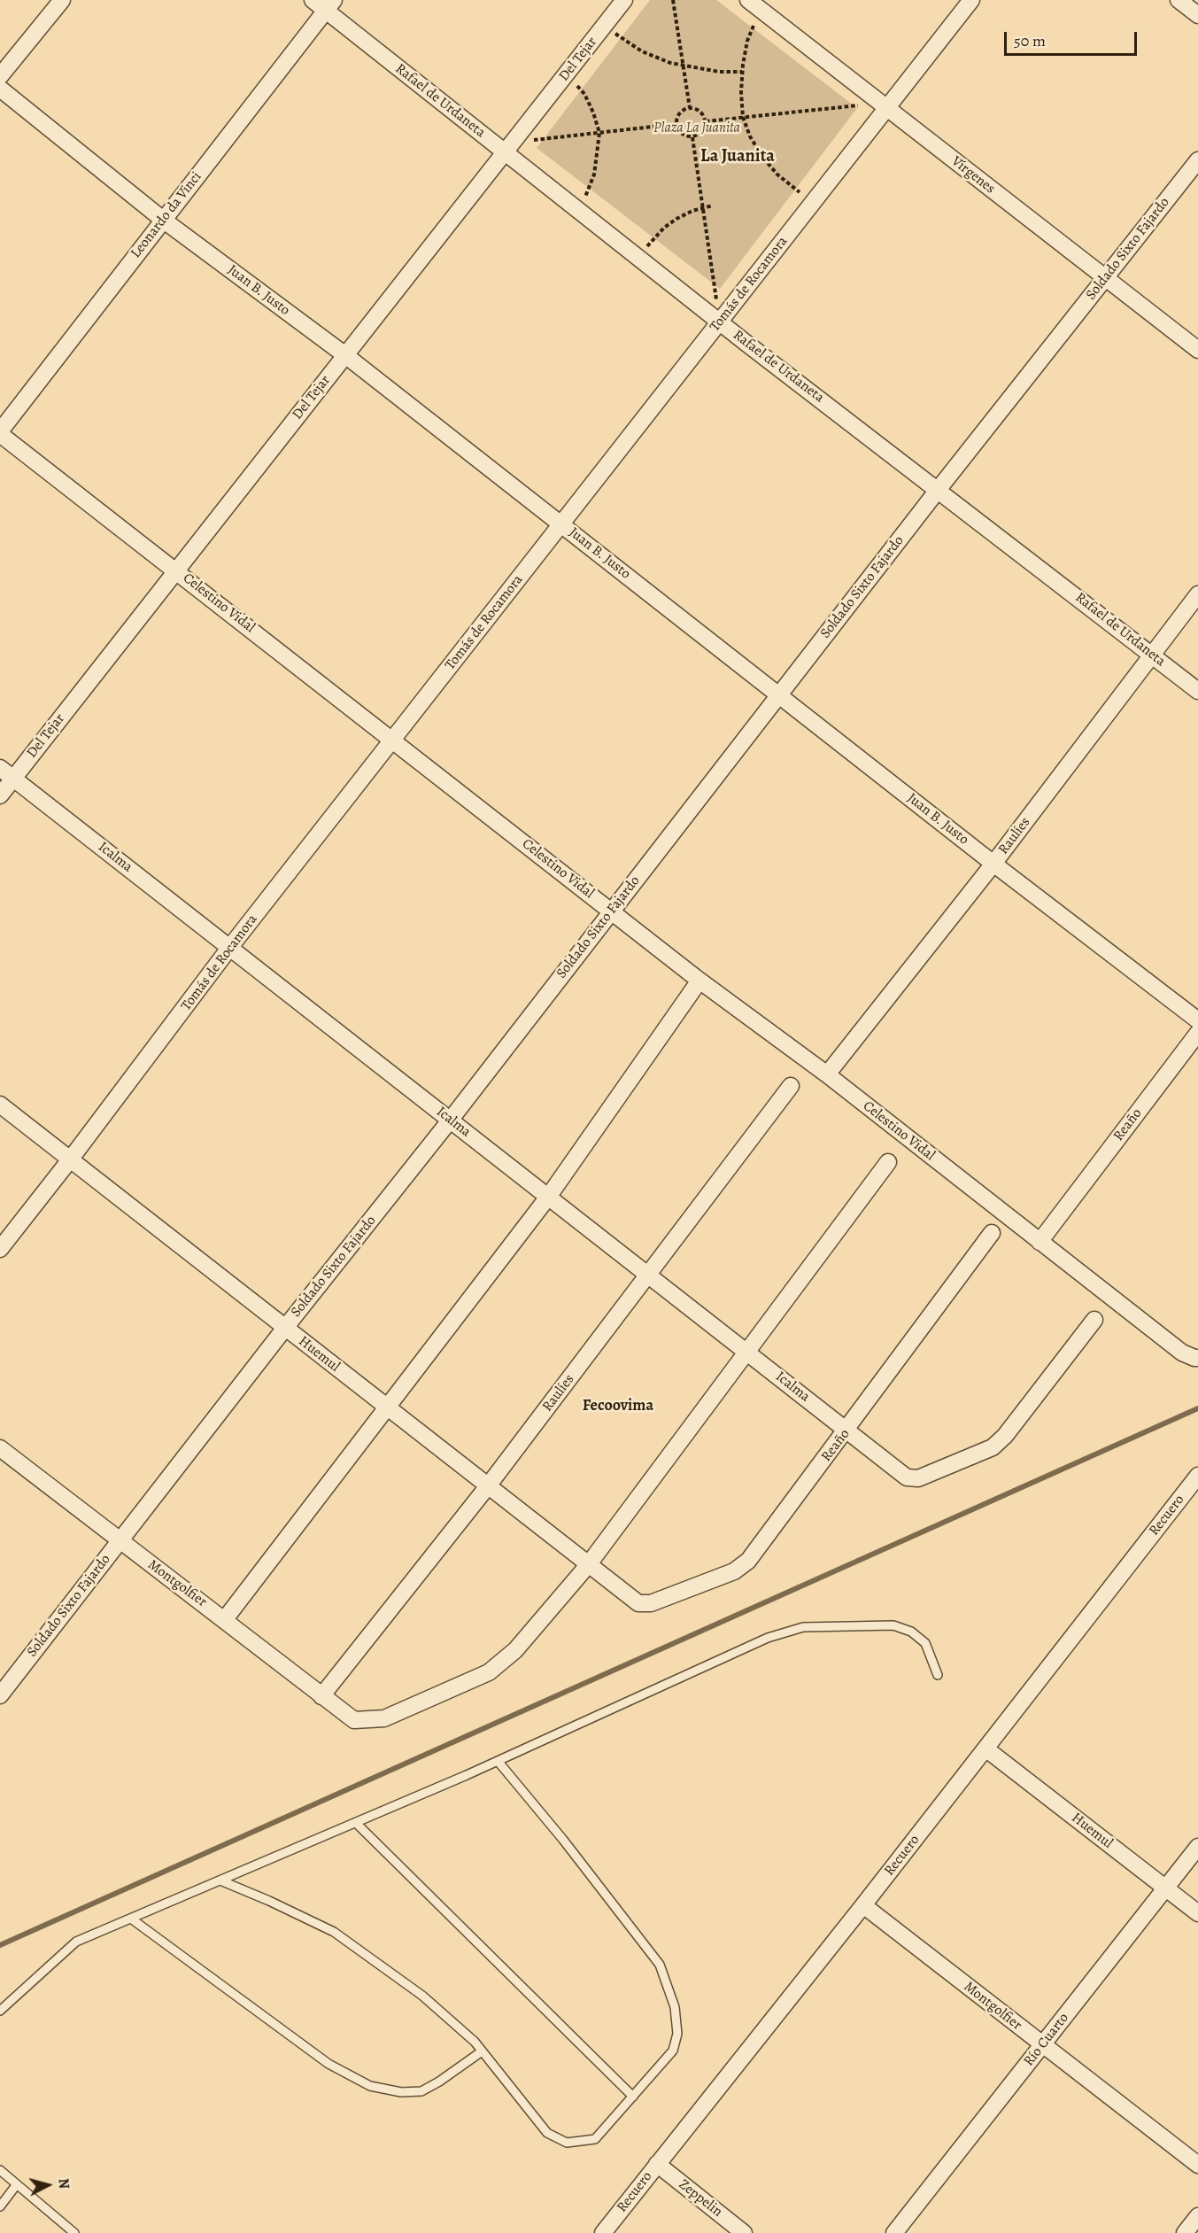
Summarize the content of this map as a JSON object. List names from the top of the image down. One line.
{"streets":{"street":["Del Tejar","Rafael de Urdaneta","Vírgenes","Leonardo da Vinci","Soldado Sixto Fajardo","Tomás de Rocamora","Juan B. Justo","Celestino Vidal","Raulíes","Icalma","Reaño","Huemul","Recuero","Montgolfier","Río Cuarto","Zeppelin"]},"crossings":[["Del Tejar","Rafael de Urdaneta"],["Del Tejar","Juan B. Justo"],["Del Tejar","Celestino Vidal"],["Del Tejar","Icalma"],["Rafael de Urdaneta","Leonardo da Vinci"],["Rafael de Urdaneta","Soldado Sixto Fajardo"],["Rafael de Urdaneta","Tomás de Rocamora"],["Rafael de Urdaneta","Raulíes"],["Vírgenes","Soldado Sixto Fajardo"],["Vírgenes","Tomás de Rocamora"],["Leonardo da Vinci","Juan B. Justo"],["Leonardo da Vinci","Celestino Vidal"],["Soldado Sixto Fajardo","Juan B. Justo"],["Soldado Sixto Fajardo","Celestino Vidal"],["Soldado Sixto Fajardo","Icalma"],["Soldado Sixto Fajardo","Huemul"],["Soldado Sixto Fajardo","Montgolfier"],["Tomás de Rocamora","Juan B. Justo"],["Tomás de Rocamora","Celestino Vidal"],["Tomás de Rocamora","Icalma"],["Tomás de Rocamora","Huemul"],["Juan B. Justo","Raulíes"],["Celestino Vidal","Raulíes"],["Celestino Vidal","Reaño"],["Raulíes","Icalma"],["Raulíes","Huemul"],["Raulíes","Montgolfier"],["Icalma","Reaño"],["Reaño","Huemul"],["Huemul","Recuero"],["Huemul","Montgolfier"],["Huemul","Río Cuarto"],["Recuero","Montgolfier"],["Recuero","Zeppelin"],["Montgolfier","Río Cuarto"]],"districts":["La Juanita","Fecoovima"],"parks":["Plaza La Juanita"],"scale_bar":"50 m","north":"right"}
